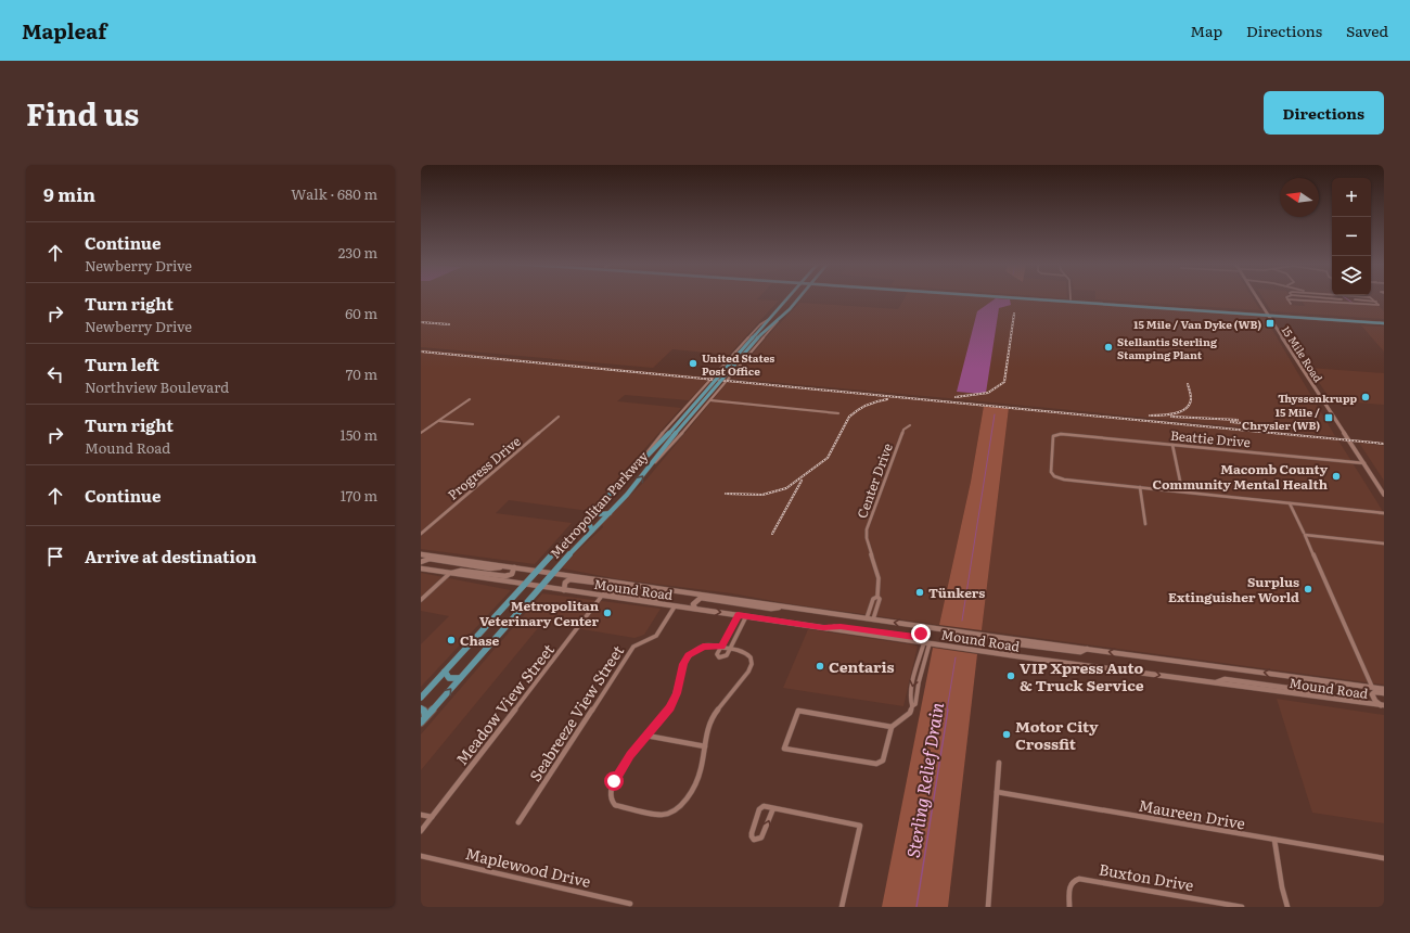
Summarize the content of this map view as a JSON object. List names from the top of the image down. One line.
{"streets":{"main road":["15 Mile Road","Metropolitan Parkway","Mound Road"],"street":["Beattie Drive","Progress Drive","Center Drive","Meadow View Street","Seabreeze View Street","Maureen Drive","Maplewood Drive","Buxton Drive"]},"crossings":[["15 Mile Road","Beattie Drive"],["Center Drive","Mound Road"],["Metropolitan Parkway","Mound Road"],["Mound Road","Meadow View Street"],["Mound Road","Seabreeze View Street"]],"water":["Sterling Relief Drain"],"places":{"transit":["15 Mile / Van Dyke (WB)","15 Mile / Chrysler (WB)"],"other":["Stellantis Sterling Stamping Plant","United States Post Office","Thyssenkrupp","Macomb County Community Mental Health","Surplus Extinguisher World","Tünkers","Metropolitan Veterinary Center","Chase","Centaris","VIP Xpress Auto & Truck Service","Motor City Crossfit"]},"north":"left","page":{"header":"Mapleaf","nav":["Map","Directions","Saved"],"title":"Find us","buttons":"Directions","heading":["9 min","Walk · 680 m"],"map_buttons":["+","−"],"list":[["Continue","Newberry Drive","230 m"],["Turn right","Newberry Drive","60 m"],["Turn left","Northview Boulevard","70 m"],["Turn right","Mound Road","150 m"],["Continue","170 m"],"Arrive at destination"]}}
